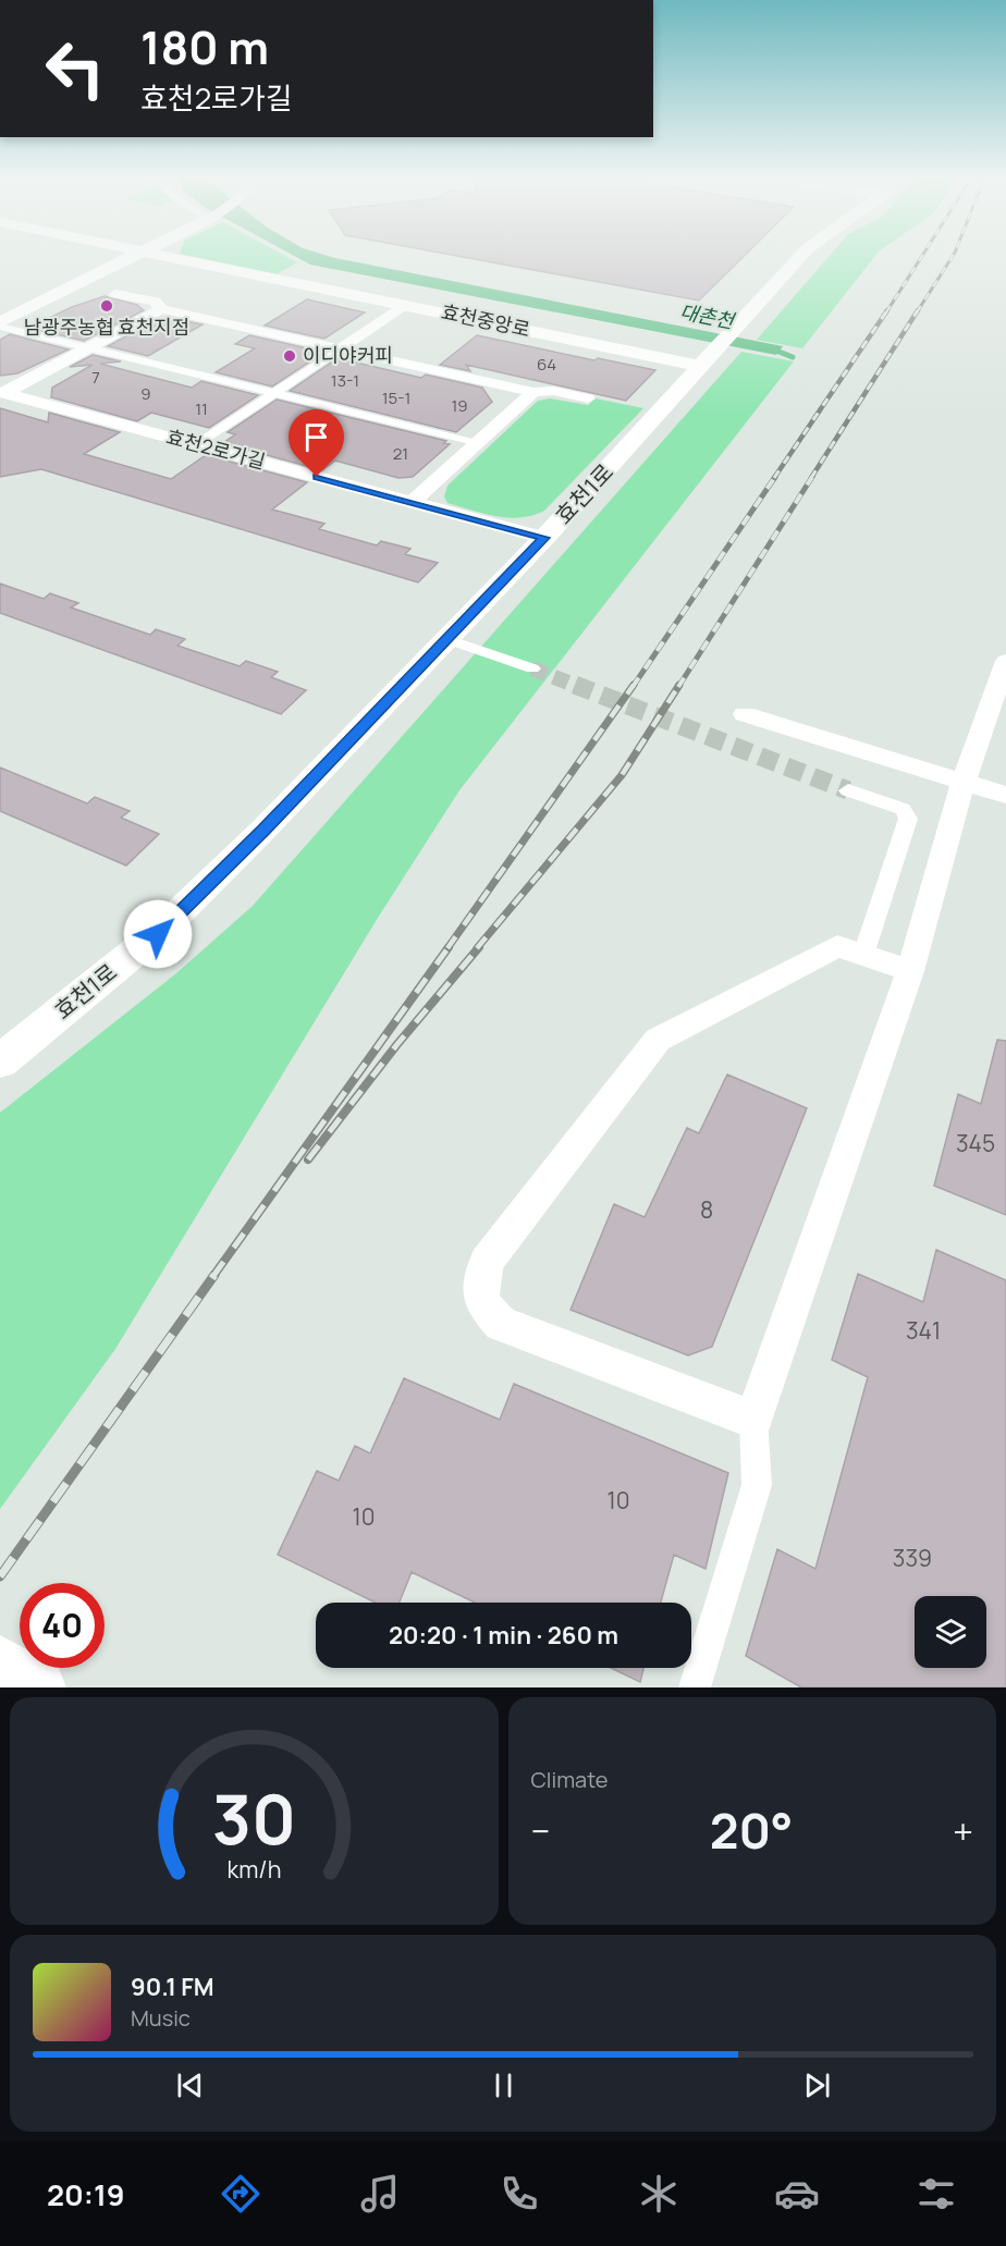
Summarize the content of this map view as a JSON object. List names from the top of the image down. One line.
{"streets":{"street":["효천중앙로","효천2로가길","효천1로"]},"crossings":[["효천중앙로","효천1로"],["효천2로가길","효천1로"]],"water":["대촌천"],"places":["남광주농협 효천지점","이디야커피"],"house_numbers":["64","7","13-1","9","15-1","19","11","21","345","8","341","10","10","339"],"page":{"turn":["180 m","효천2로가길"],"limit":"40","trip":"20:20 · 1 min · 260 m","tile":"Climate","heat":["−","20°","+"],"song":["90.1 FM","Music"],"tabs":"20:19","gauge":["30","km/h"]}}
